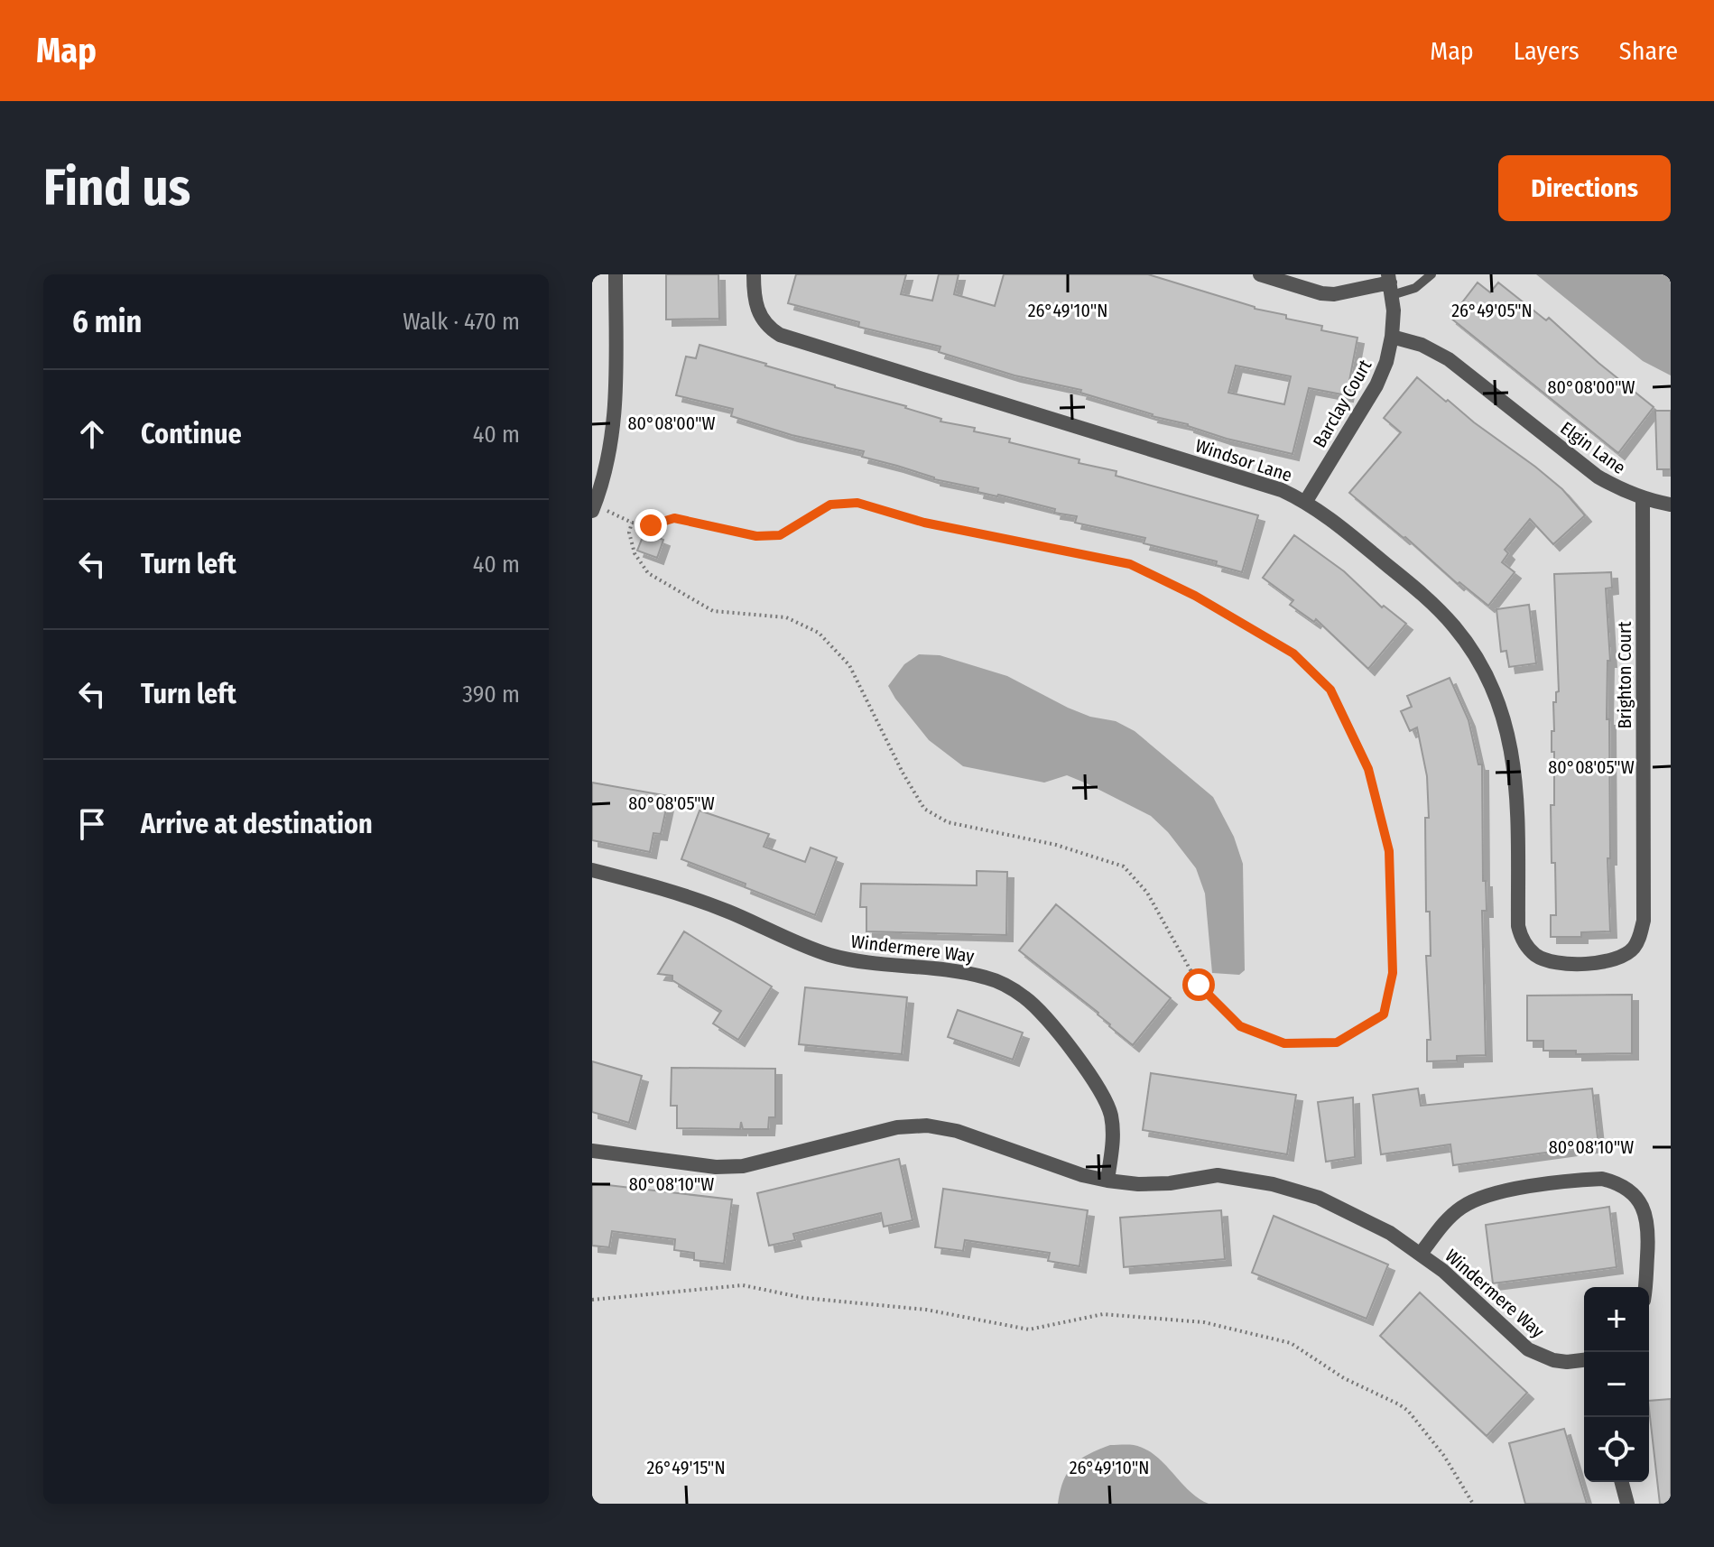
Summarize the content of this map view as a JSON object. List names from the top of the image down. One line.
{"streets":{"street":["Barclay Court","Elgin Lane","Windsor Lane","Brighton Court","Windermere Way"]},"crossings":[["Barclay Court","Elgin Lane"],["Barclay Court","Windsor Lane"],["Elgin Lane","Brighton Court"],["Windsor Lane","Brighton Court"]],"page":{"header":"Map","nav":["Map","Layers","Share"],"buttons":"Directions","title":"Find us","heading":["6 min","Walk · 470 m"],"list":[["Continue","40 m"],["Turn left","40 m"],["Turn left","390 m"],"Arrive at destination"],"map_buttons":["+","−"]},"coordinates":["26°49'10\"N","26°49'05\"N","80°08'00\"W","80°08'05\"W","80°08'10\"W","26°49'15\"N"]}
